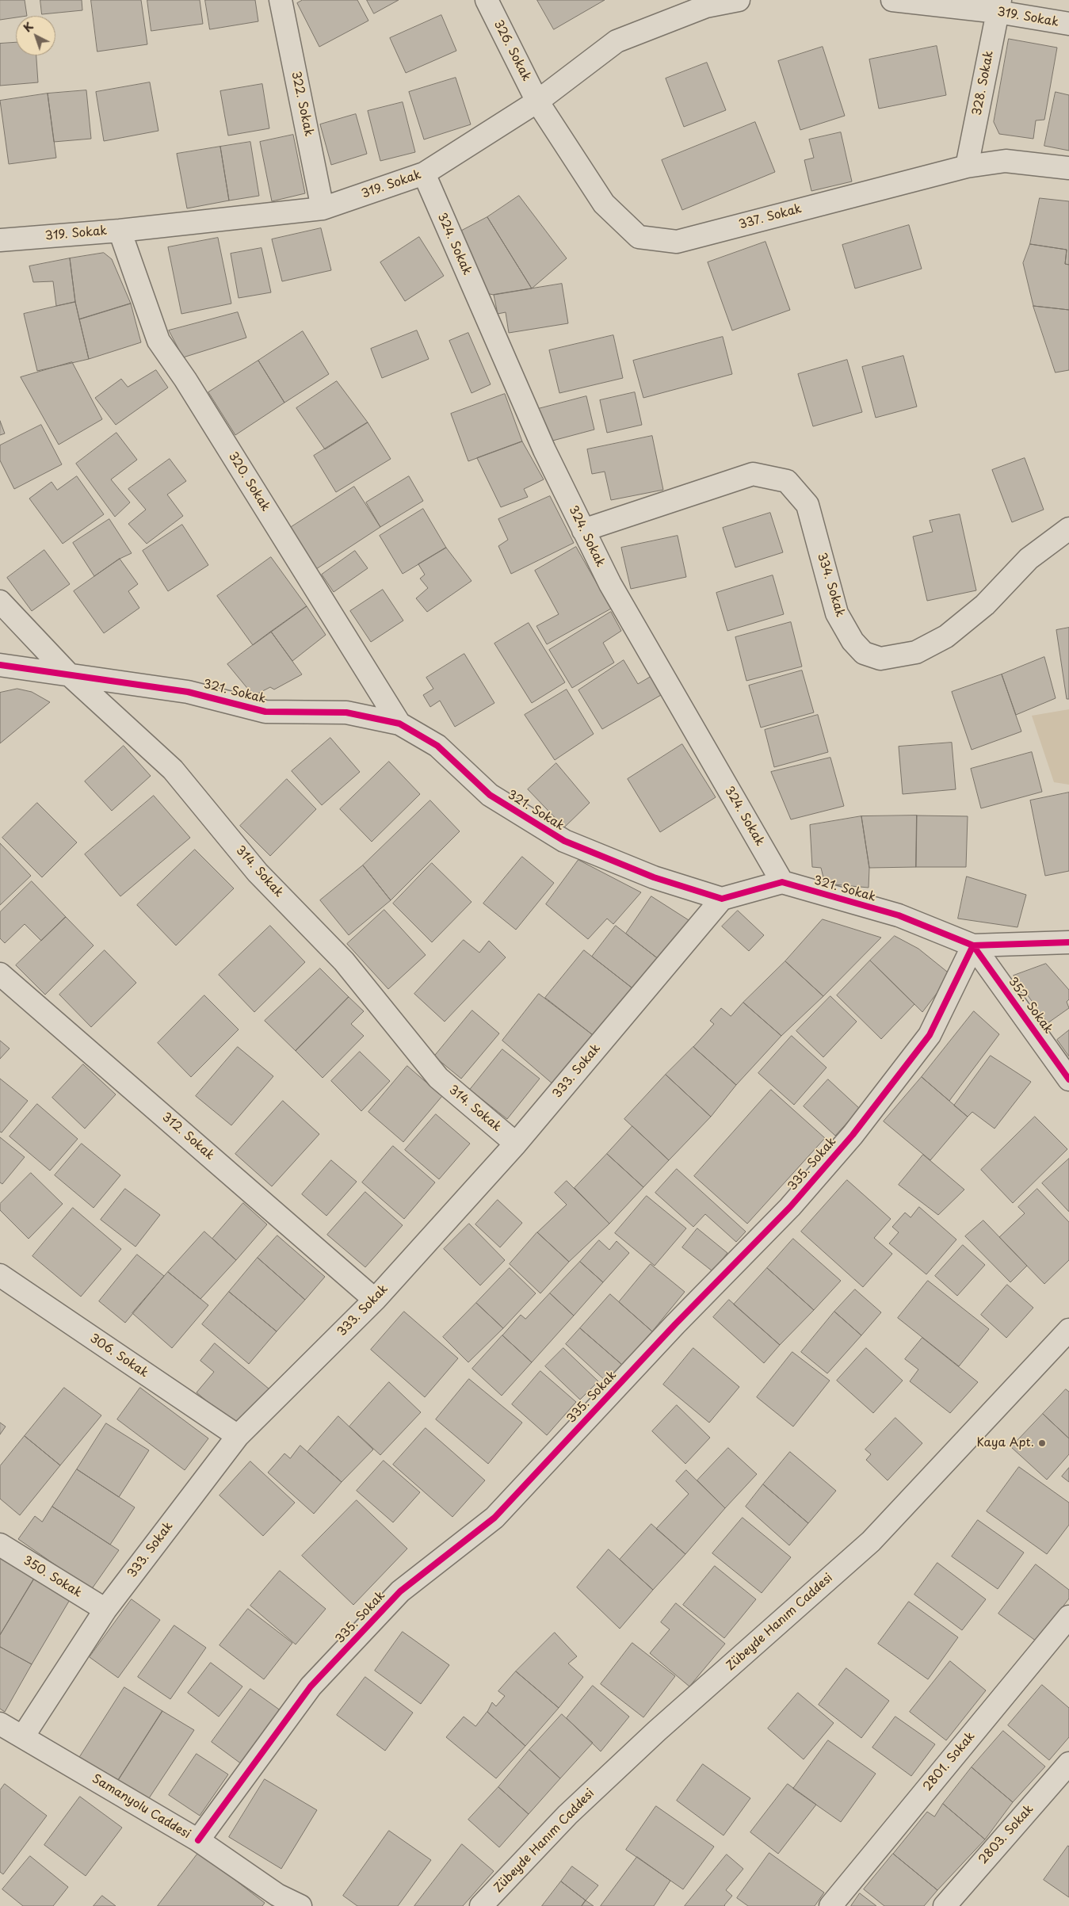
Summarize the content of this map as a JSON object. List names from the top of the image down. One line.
{"streets":{"street":["319. Sokak","326. Sokak","328. Sokak","322. Sokak","337. Sokak","324. Sokak","320. Sokak","334. Sokak","321. Sokak","314. Sokak","352. Sokak","333. Sokak","312. Sokak","335. Sokak","306. Sokak","350. Sokak","Zübeyde Hanım Caddesi","2801. Sokak","Samanyolu Caddesi","2803. Sokak"]},"crossings":[["319. Sokak","326. Sokak"],["319. Sokak","328. Sokak"],["319. Sokak","322. Sokak"],["319. Sokak","337. Sokak"],["319. Sokak","324. Sokak"],["319. Sokak","320. Sokak"],["326. Sokak","337. Sokak"],["328. Sokak","337. Sokak"],["324. Sokak","334. Sokak"],["324. Sokak","321. Sokak"],["320. Sokak","321. Sokak"],["321. Sokak","314. Sokak"],["321. Sokak","352. Sokak"],["321. Sokak","333. Sokak"],["321. Sokak","335. Sokak"],["314. Sokak","333. Sokak"],["352. Sokak","335. Sokak"],["333. Sokak","312. Sokak"],["333. Sokak","306. Sokak"],["333. Sokak","350. Sokak"],["333. Sokak","Samanyolu Caddesi"],["335. Sokak","Samanyolu Caddesi"]],"places":["Kaya Apt."],"north":"top left"}
